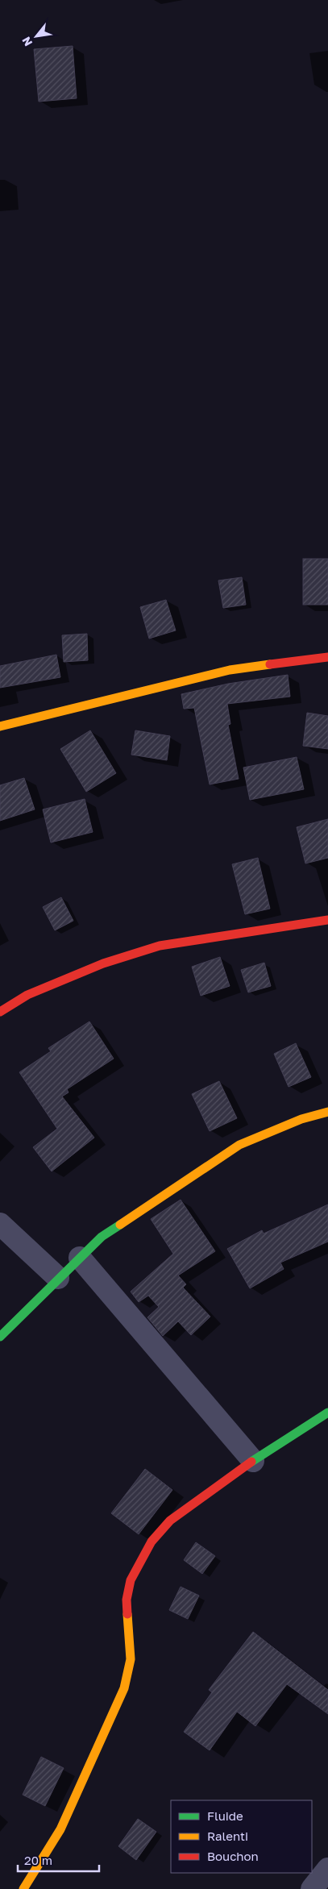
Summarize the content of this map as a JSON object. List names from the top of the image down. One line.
{"legend":["Fluide","Ralenti","Bouchon"],"scale_bar":"20 m","north":"bottom left"}
